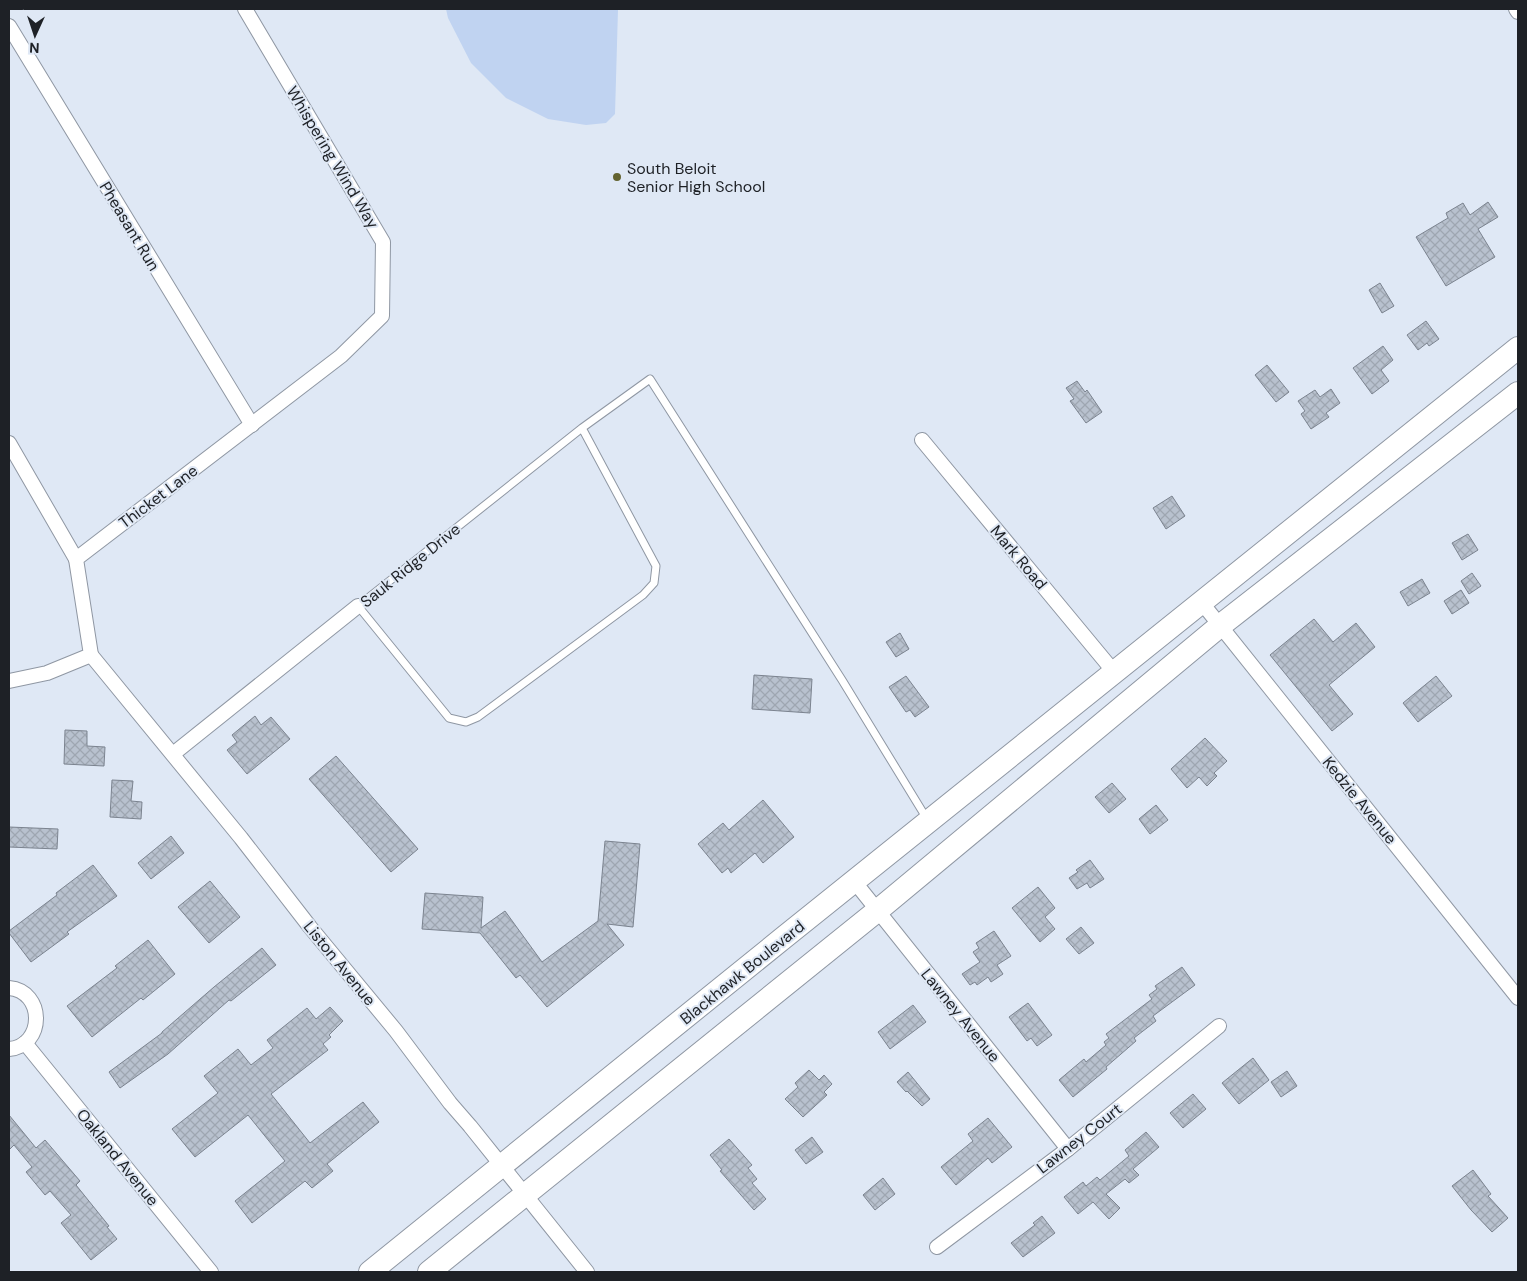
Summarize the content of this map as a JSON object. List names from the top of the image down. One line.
{"streets":{"main road":["Blackhawk Boulevard"],"street":["Whispering Wind Way","Pheasant Run","Thicket Lane","Mark Road","Sauk Ridge Drive","Kedzie Avenue","Liston Avenue","Lawney Avenue","Lawney Court","Oakland Avenue"]},"crossings":[["Whispering Wind Way","Thicket Lane"],["Pheasant Run","Thicket Lane"],["Mark Road","Blackhawk Boulevard"],["Sauk Ridge Drive","Liston Avenue"],["Sauk Ridge Drive","Blackhawk Boulevard"],["Kedzie Avenue","Blackhawk Boulevard"],["Liston Avenue","Blackhawk Boulevard"],["Blackhawk Boulevard","Lawney Avenue"],["Lawney Avenue","Lawney Court"]],"places":["South Beloit Senior High School"],"north":"bottom"}
